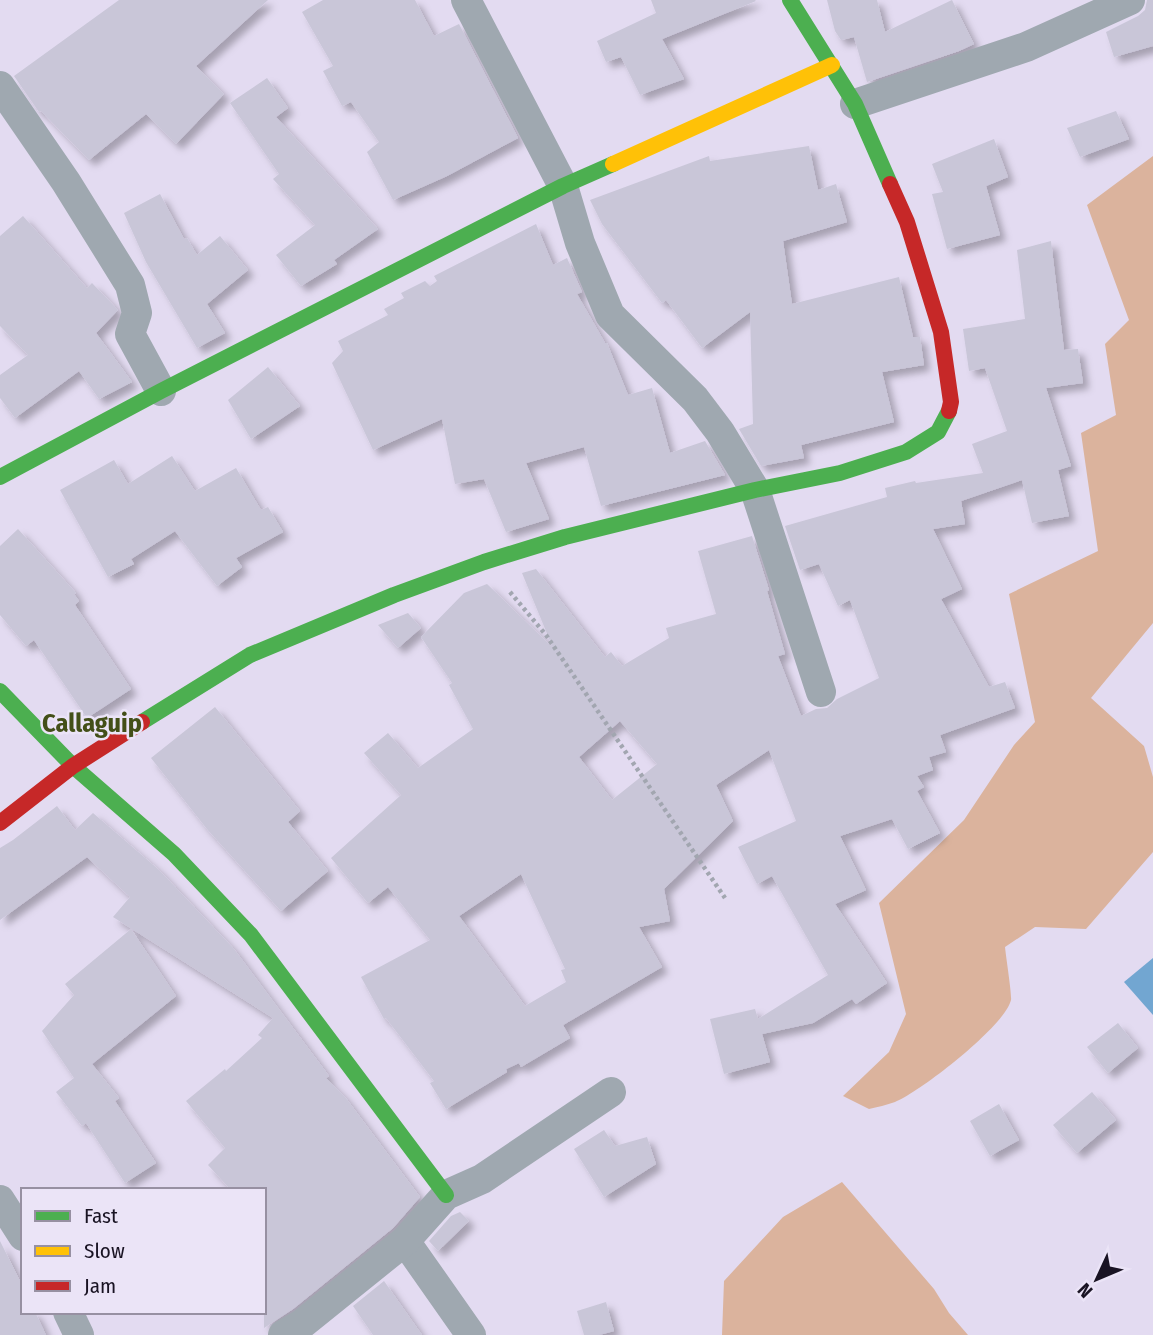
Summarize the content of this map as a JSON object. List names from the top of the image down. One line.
{"districts":["Callaguip"],"legend":["Fast","Slow","Jam"],"north":"bottom left"}
